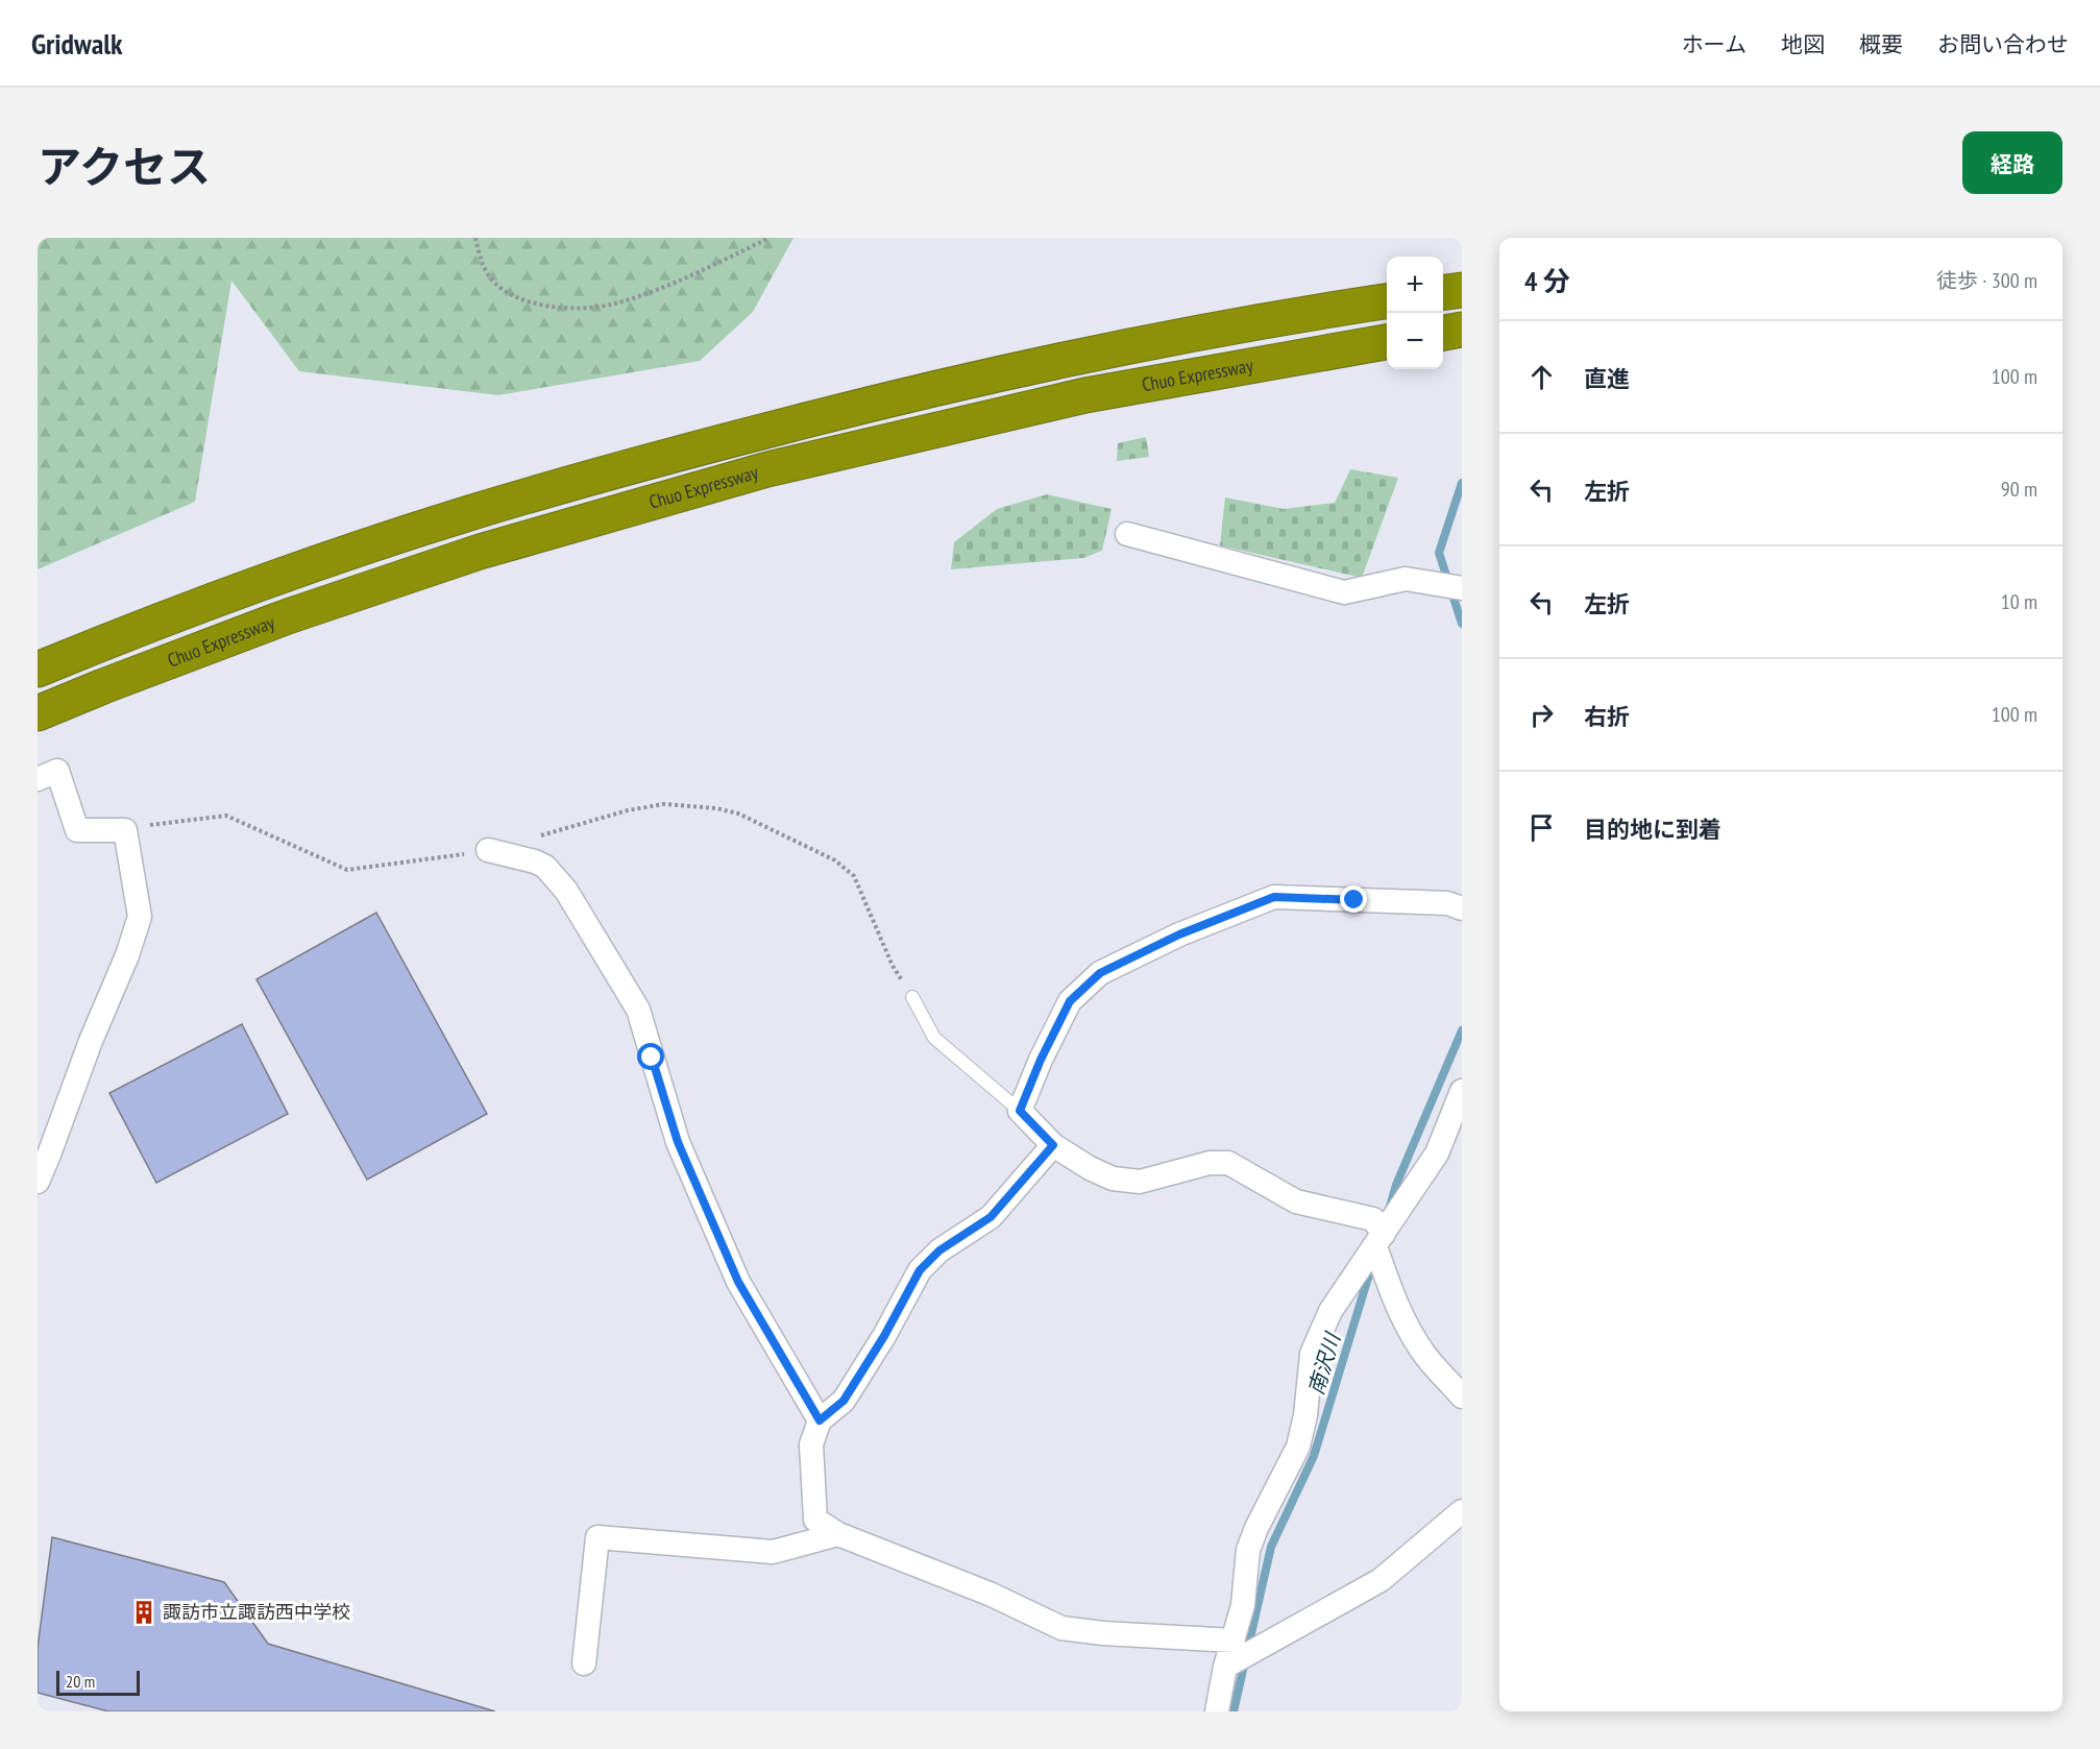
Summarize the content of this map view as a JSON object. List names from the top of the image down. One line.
{"streets":{"highway":["Chuo Expressway"]},"water":["南沢川"],"places":{"building":["諏訪市立諏訪西中学校"]},"scale_bar":"20 m","page":{"header":"Gridwalk","nav":["ホーム","地図","概要","お問い合わせ"],"title":"アクセス","buttons":"経路","heading":["4 分","徒歩 · 300 m"],"map_buttons":["+","−"],"list":[["直進","100 m"],["左折","90 m"],["左折","10 m"],["右折","100 m"],"目的地に到着"],"scale":"20 m"}}
